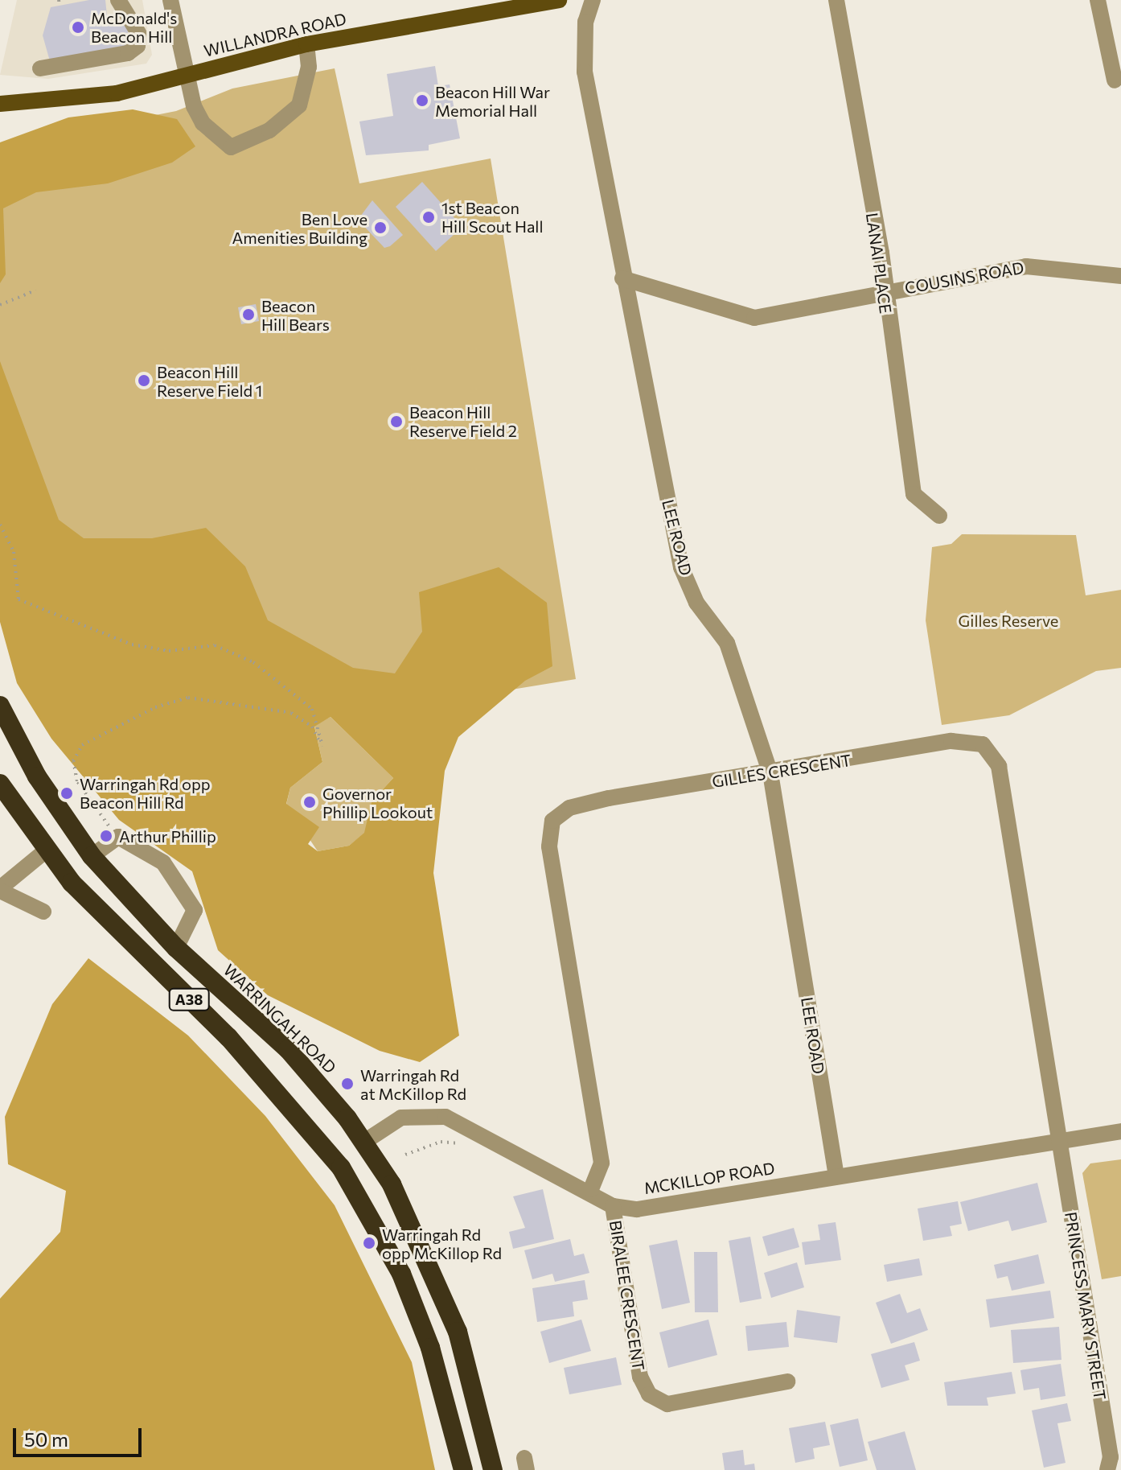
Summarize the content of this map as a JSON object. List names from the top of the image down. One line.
{"streets":{"highway":["A38","WARRINGAH ROAD"],"main road":["WILLANDRA ROAD"],"street":["LANAI PLACE","COUSINS ROAD","LEE ROAD","GILLES CRESCENT","MCKILLOP ROAD","BIRALEE CRESCENT","PRINCESS MARY STREET"]},"crossings":[["LANAI PLACE","COUSINS ROAD"],["COUSINS ROAD","LEE ROAD"],["LEE ROAD","GILLES CRESCENT"],["LEE ROAD","MCKILLOP ROAD"],["GILLES CRESCENT","MCKILLOP ROAD"],["GILLES CRESCENT","PRINCESS MARY STREET"],["MCKILLOP ROAD","BIRALEE CRESCENT"],["MCKILLOP ROAD","PRINCESS MARY STREET"]],"parks":["Gilles Reserve"],"places":["McDonald's Beacon Hill","Beacon Hill War Memorial Hall","1st Beacon Hill Scout Hall","Ben Love Amenities Building","Beacon Hill Bears","Beacon Hill Reserve Field 1","Beacon Hill Reserve Field 2","Warringah Rd opp Beacon Hill Rd","Governor Phillip Lookout","Arthur Phillip","Warringah Rd at McKillop Rd","Warringah Rd opp McKillop Rd"],"scale_bar":"50 m"}
